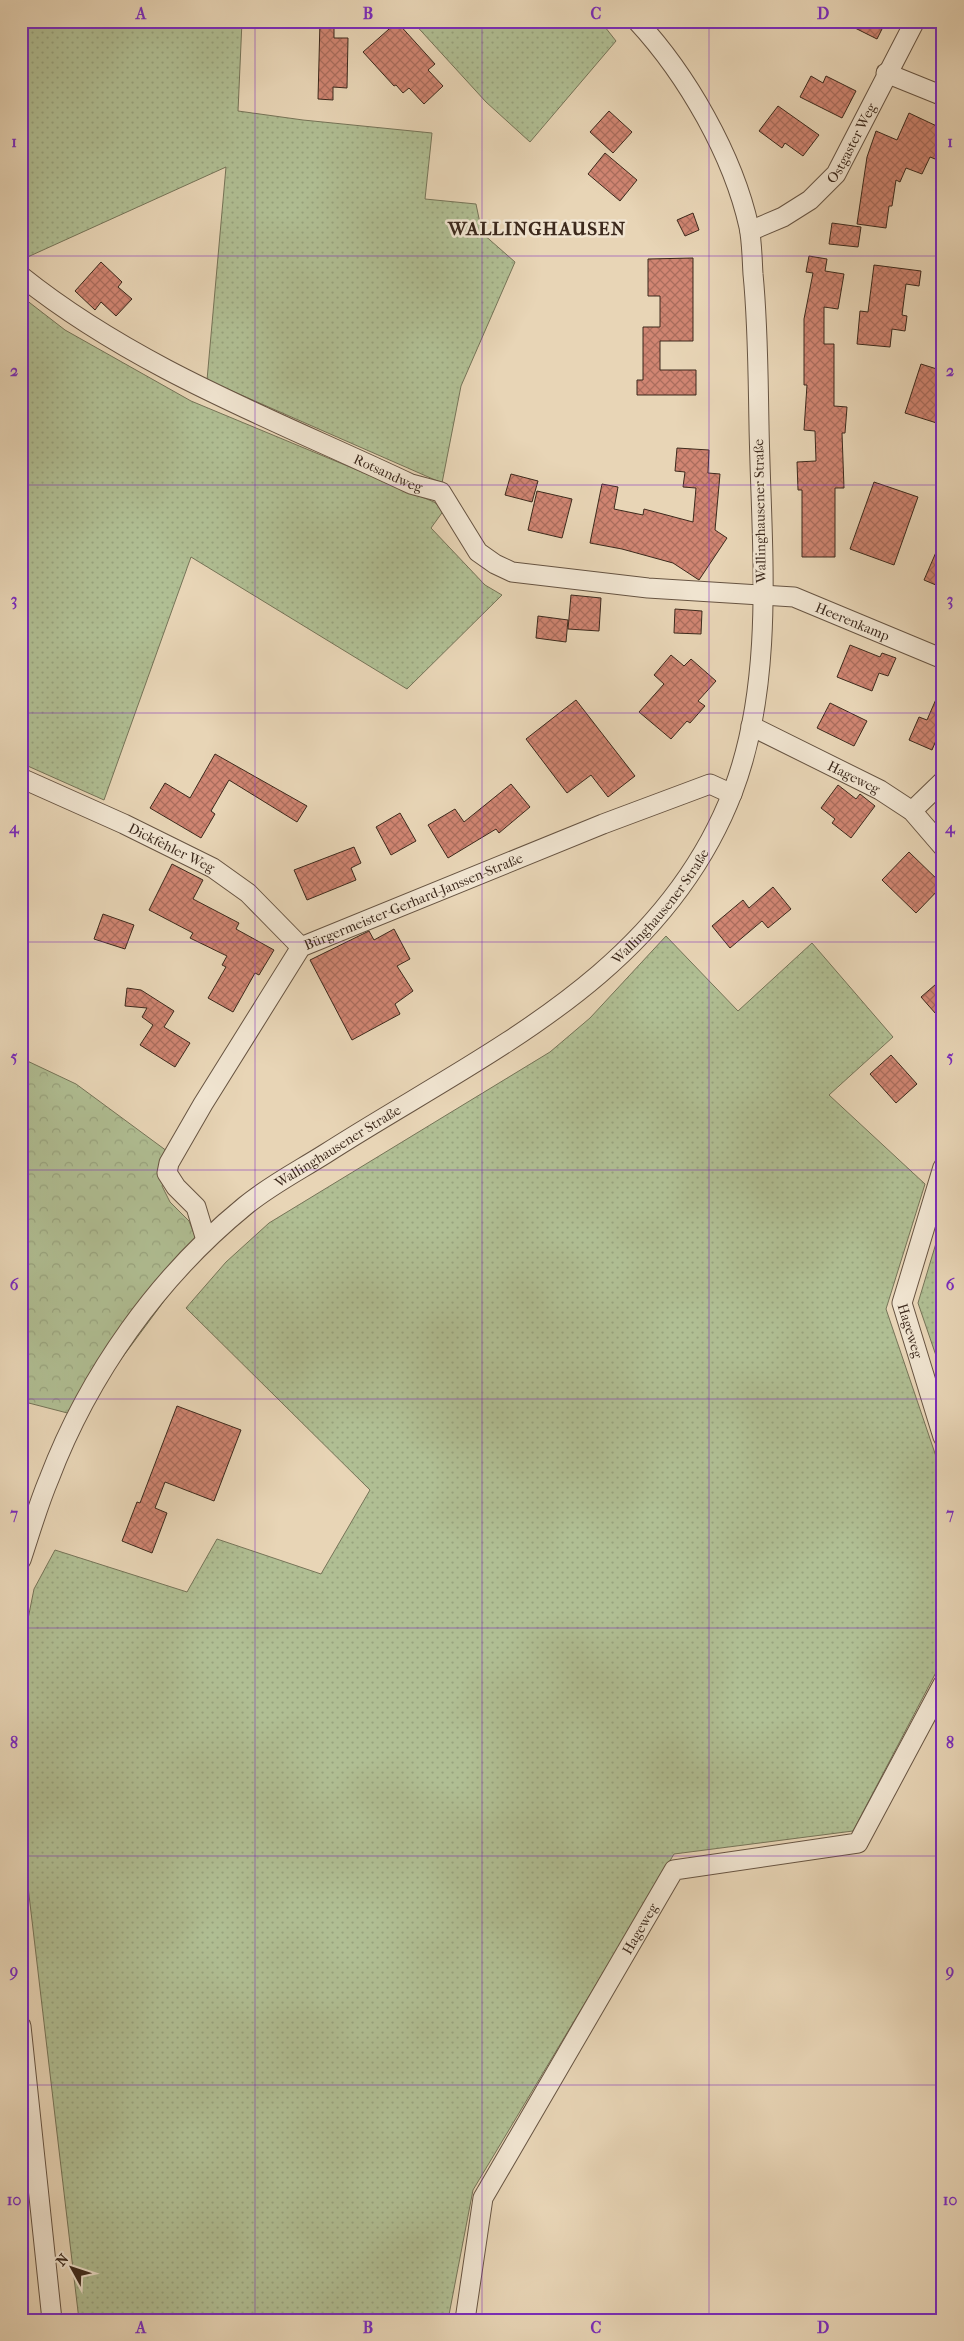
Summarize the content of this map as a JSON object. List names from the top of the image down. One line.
{"streets":{"street":["Ostgaster Weg","Rotsandweg","Wallinghausener Straße","Heerenkamp","Hageweg","Dickfehler Weg","Bürgermeister-Gerhard-Janssen-Straße"]},"crossings":[["Ostgaster Weg","Wallinghausener Straße"],["Rotsandweg","Wallinghausener Straße"],["Rotsandweg","Heerenkamp"],["Wallinghausener Straße","Heerenkamp"],["Wallinghausener Straße","Hageweg"],["Wallinghausener Straße","Bürgermeister-Gerhard-Janssen-Straße"],["Dickfehler Weg","Bürgermeister-Gerhard-Janssen-Straße"]],"districts":["WALLINGHAUSEN"],"north":"top left","grid":{"columns":["A","B","C","D"],"rows":["1","2","3","4","5","6","7","8","9","10"]}}
